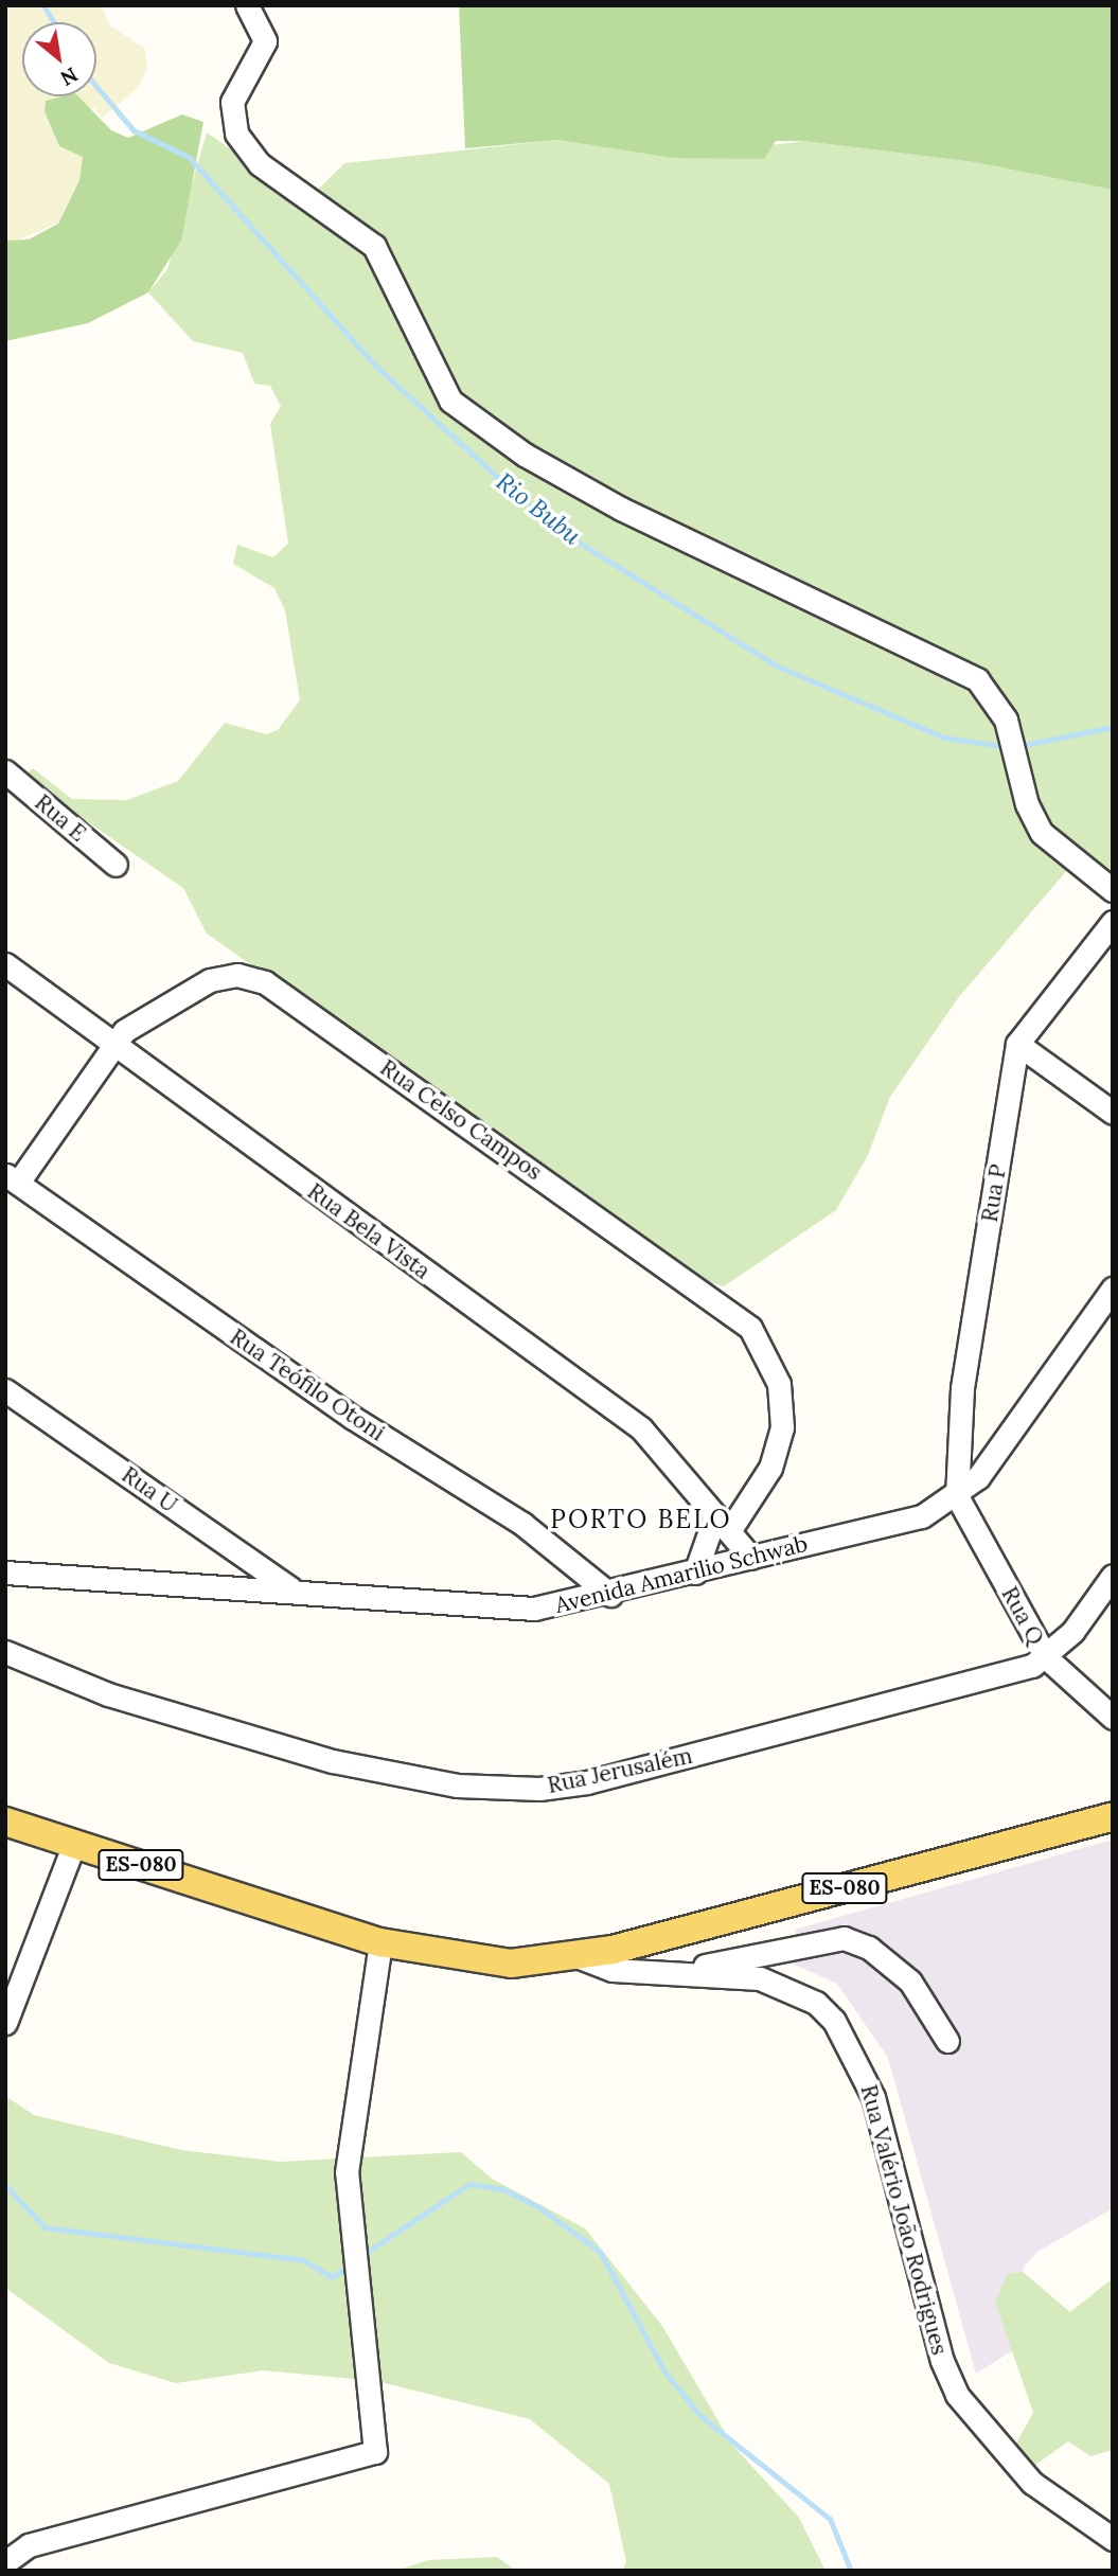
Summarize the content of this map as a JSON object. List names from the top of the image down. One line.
{"streets":{"main road":["ES-080"],"street":["Rua E","Rua Celso Campos","Rua P","Rua Bela Vista","Rua Teófilo Otoni","Rua U","Avenida Amarilio Schwab","Rua Q","Rua Jerusalém","Rua Valério João Rodrigues"]},"crossings":[["Rua Celso Campos","Rua Bela Vista"],["Rua Celso Campos","Rua Teófilo Otoni"],["Rua P","Avenida Amarilio Schwab"],["Rua P","Rua Q"],["Rua Bela Vista","Avenida Amarilio Schwab"],["Rua Teófilo Otoni","Avenida Amarilio Schwab"],["Rua U","Avenida Amarilio Schwab"],["Avenida Amarilio Schwab","Rua Q"],["Rua Q","Rua Jerusalém"],["ES-080","Rua Valério João Rodrigues"]],"districts":["PORTO BELO"],"water":["Rio Bubu"],"north":"bottom right"}
